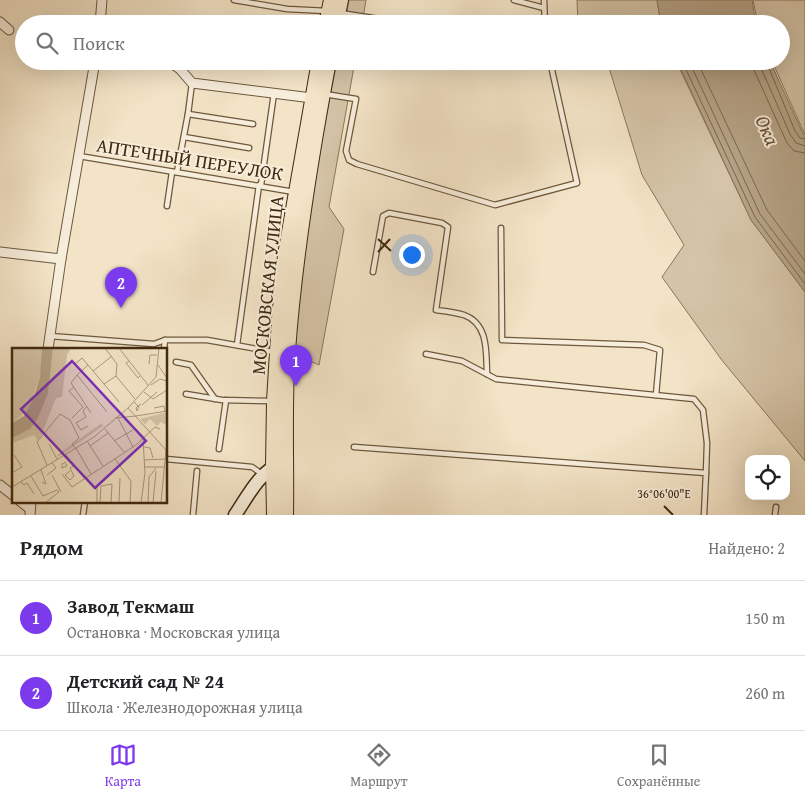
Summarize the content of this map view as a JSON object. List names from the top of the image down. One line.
{"streets":{"main road":["МОСКОВСКАЯ УЛИЦА"],"lane":["АПТЕЧНЫЙ ПЕРЕУЛОК"]},"crossings":[["АПТЕЧНЫЙ ПЕРЕУЛОК","МОСКОВСКАЯ УЛИЦА"]],"water":["Ока"],"page":{"search":"Поиск","pins":["2","1"],"heading":["Рядом","Найдено: 2"],"list":[{"mark":"1","name":"Завод Текмаш","note":"Остановка · Московская улица","value":"150 m"},{"mark":"2","name":"Детский сад № 24","note":"Школа · Железнодорожная улица","value":"260 m"}],"nav":["Карта","Маршрут","Сохранённые"]},"coordinates":["36°06'00\"E"]}
